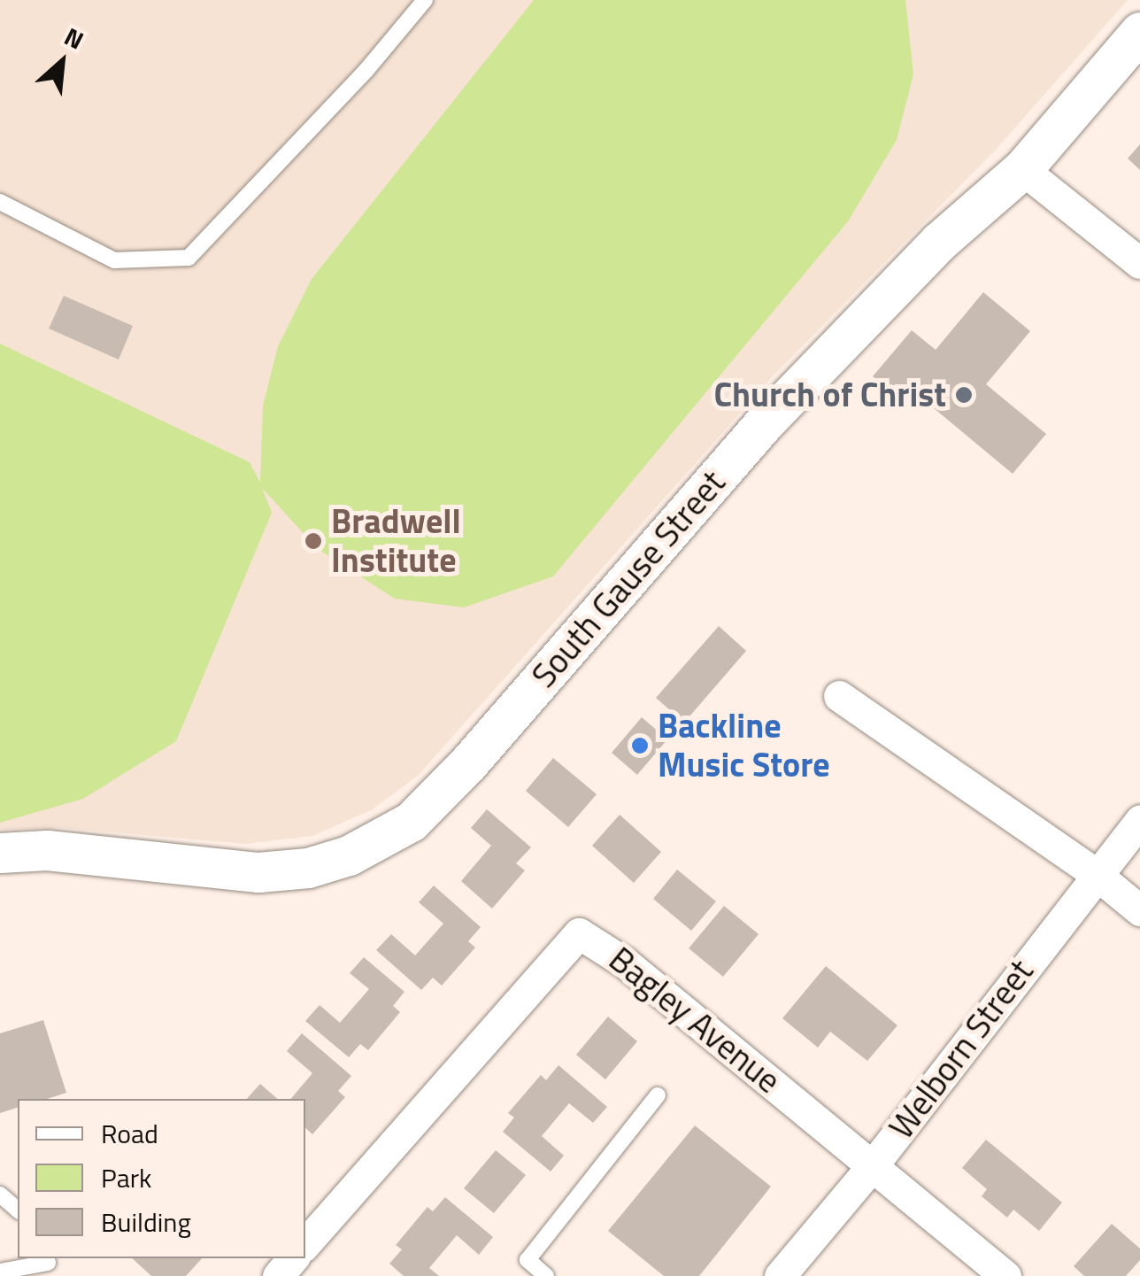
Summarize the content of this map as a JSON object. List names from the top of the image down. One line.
{"streets":{"street":["South Gause Street","Bagley Avenue","Welborn Street"]},"crossings":[["Bagley Avenue","Welborn Street"]],"places":["Church of Christ","Bradwell Institute","Backline Music Store"],"legend":["Road","Park","Building"],"north":"top right"}
